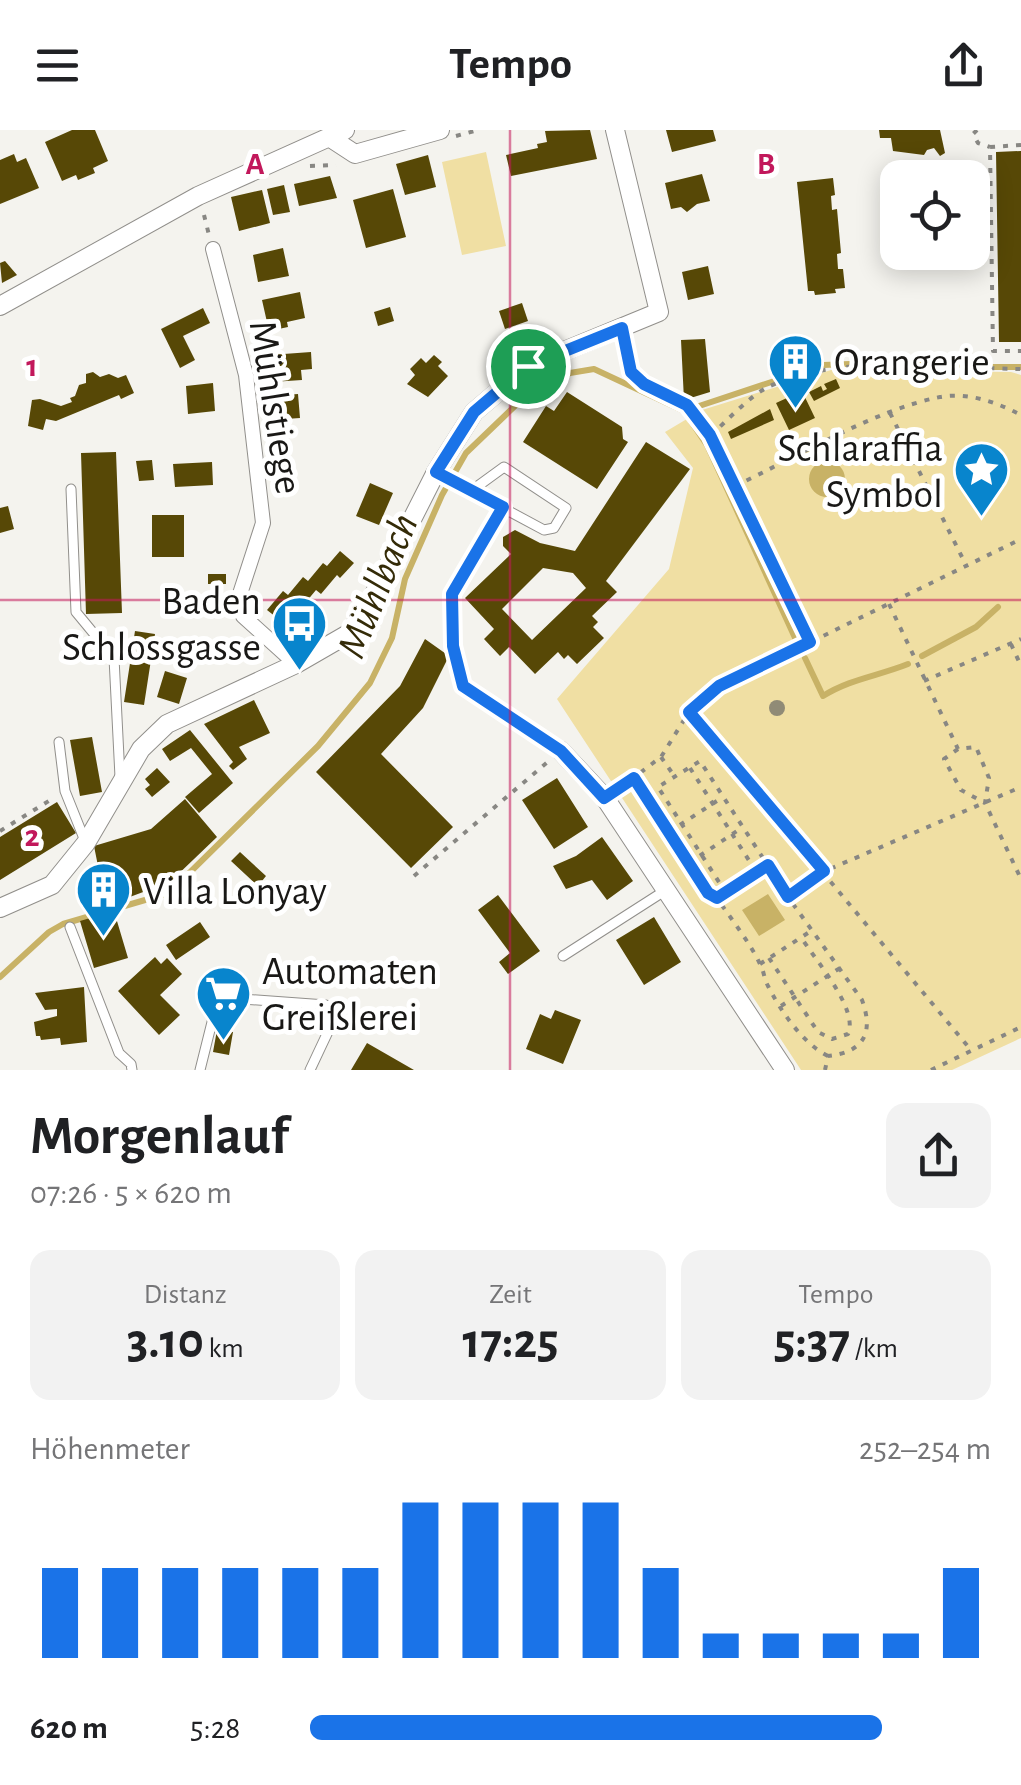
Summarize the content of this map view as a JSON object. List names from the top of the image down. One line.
{"streets":{"street":["Mühlstiege"]},"water":["Mühlbach"],"places":{"building":["Orangerie","Villa Lonyay"],"place":["Schlaraffia Symbol"],"bus stop":["Baden Schlossgasse"],"supermarket":["Automaten Greißlerei"]},"page":{"header":"Tempo","heading":["Morgenlauf","07:26 · 5 × 620 m"],"stats":[["Distanz","3.10 km"],["Zeit","17:25"],["Tempo","5:37 /km"]],"chart":["Höhenmeter","252–254 m"],"list":[{"name":"620 m","note":"5:28"}]},"grid":{"columns":["A","B"],"rows":["1","2"]}}
